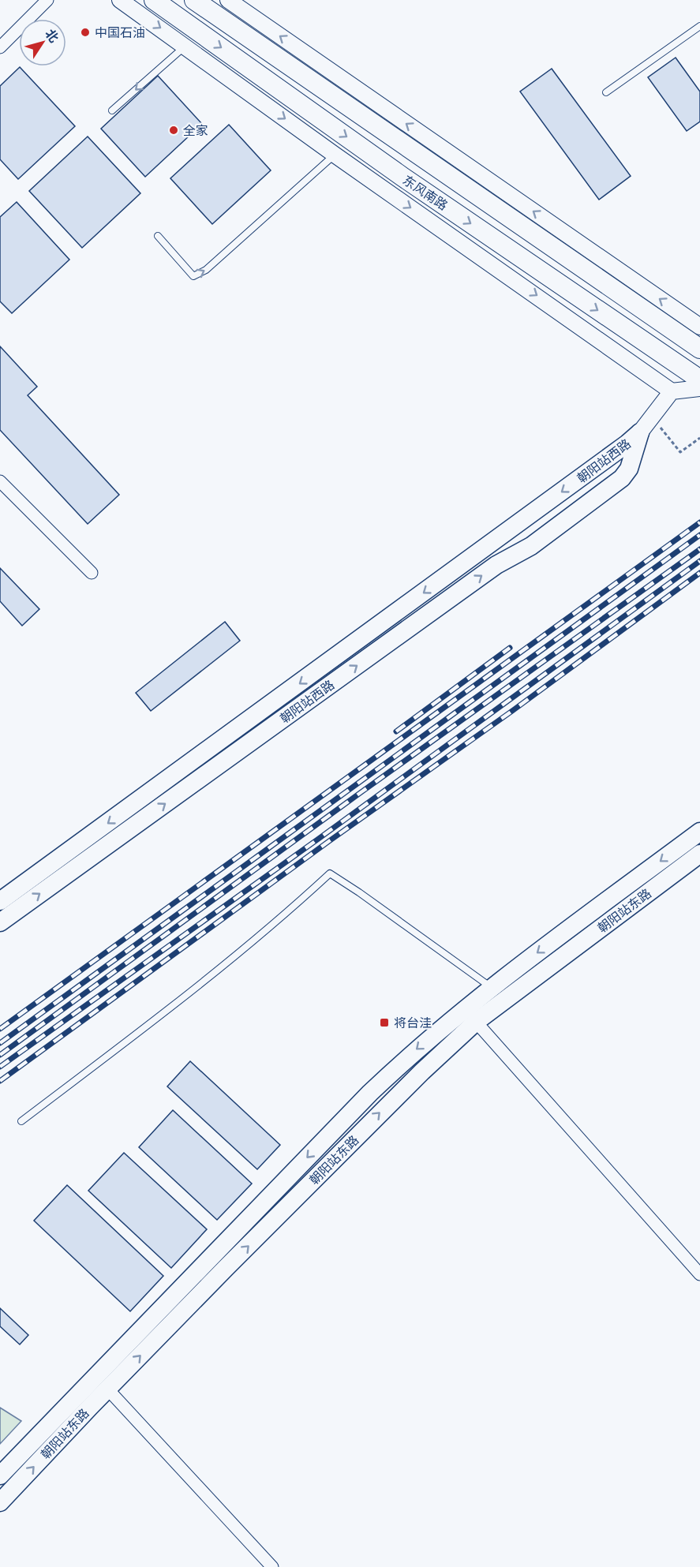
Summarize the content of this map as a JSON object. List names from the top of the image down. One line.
{"streets":{"main road":["东风南路","朝阳站西路","朝阳站东路"]},"places":{"other":["中国石油","全家"],"transit":["将台洼"]},"north":"top right"}
